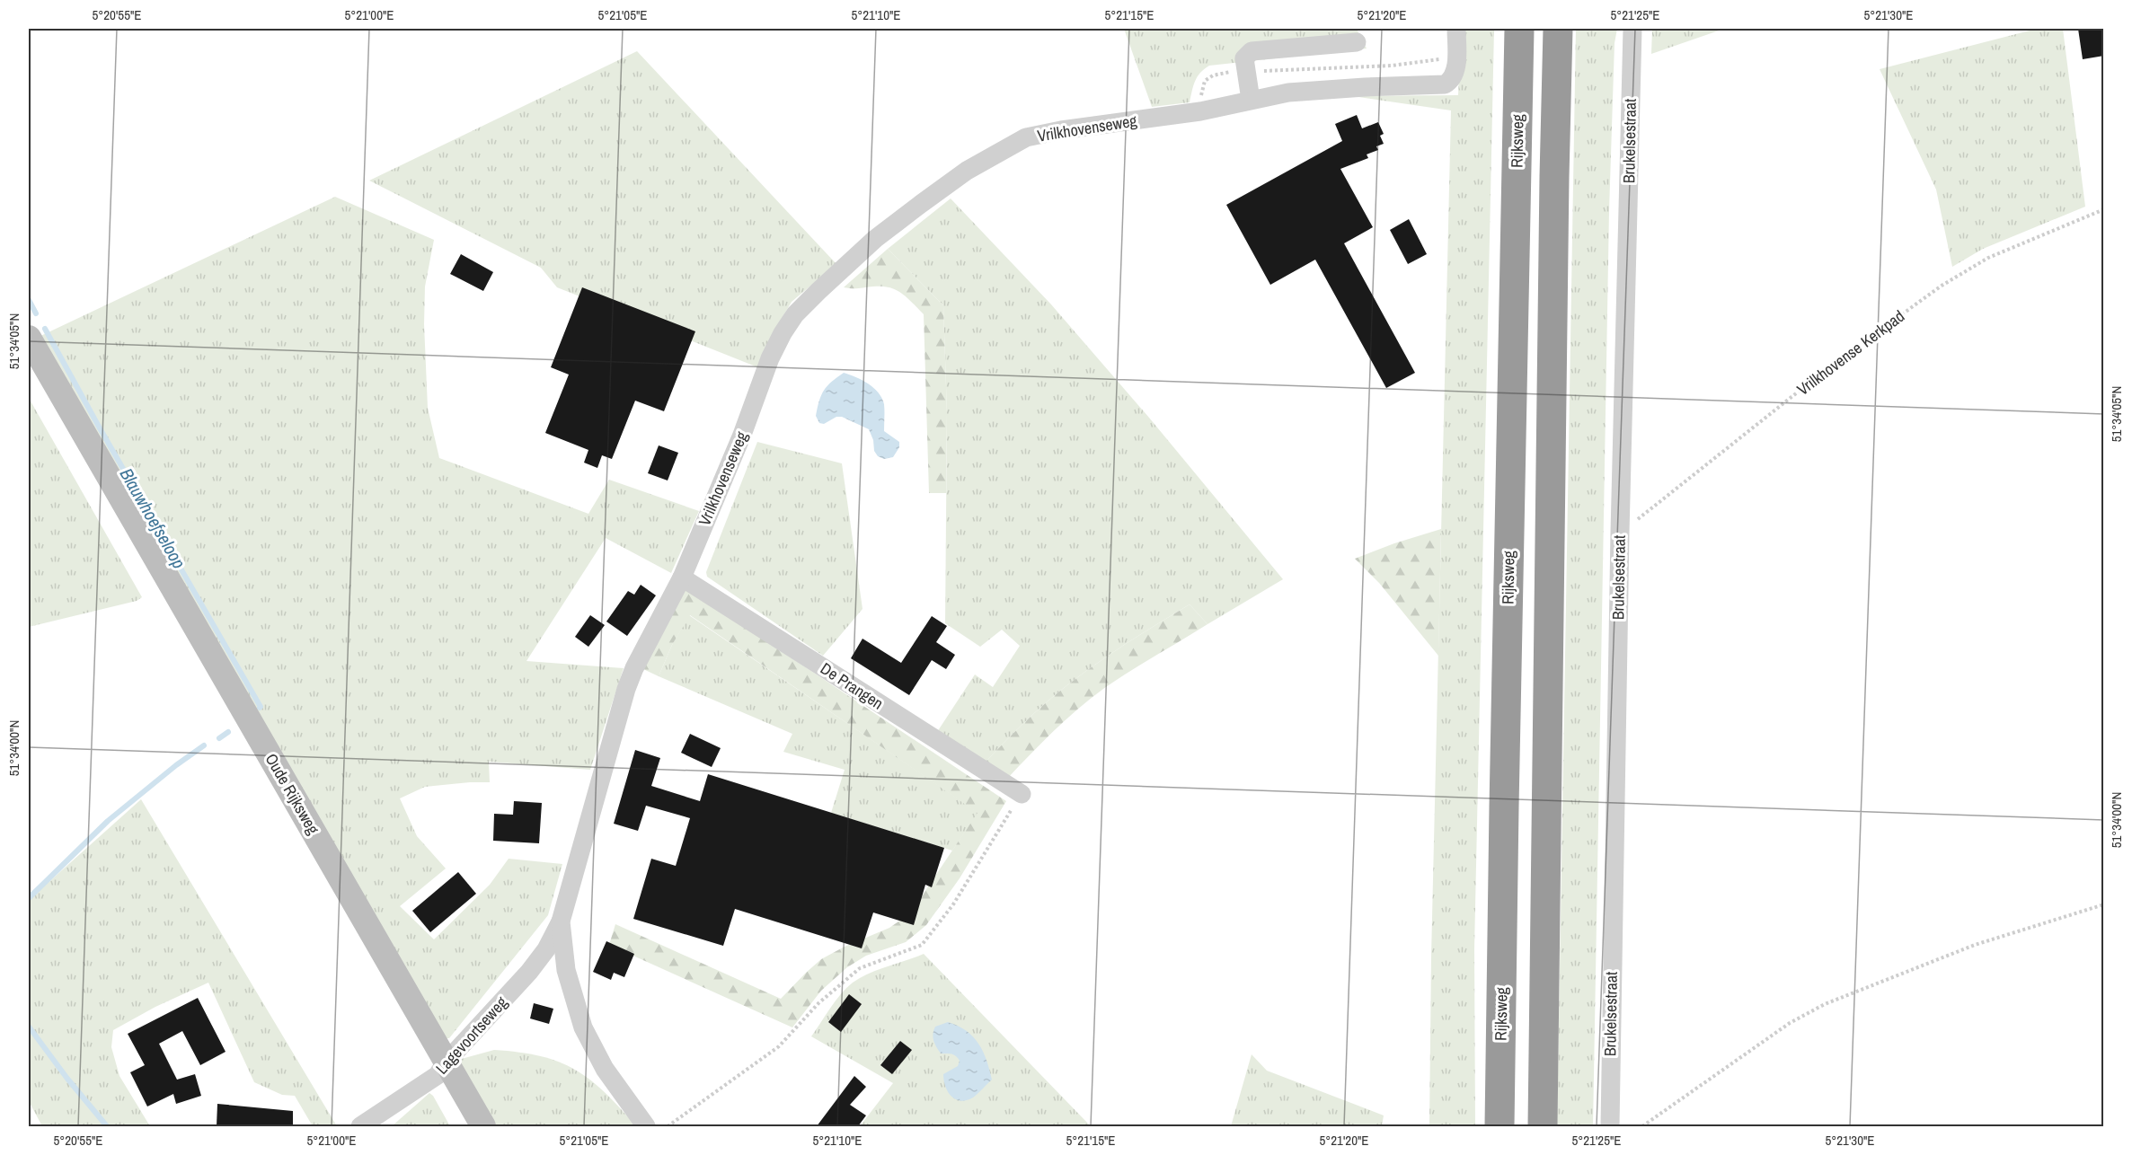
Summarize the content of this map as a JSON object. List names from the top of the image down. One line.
{"streets":{"highway":["Rijksweg"],"street":["Vrilkhovenseweg","Brukelsestraat","De Prangen","Oude Rijksweg","Lagevoortseweg"],"path":["Vrilkhovense Kerkpad"]},"crossings":[["Vrilkhovenseweg","De Prangen"],["Vrilkhovenseweg","Lagevoortseweg"],["Brukelsestraat","Vrilkhovense Kerkpad"],["Oude Rijksweg","Lagevoortseweg"]],"water":["Blauwhoefseloop"],"coordinates":["5°20'55\"E","5°21'00\"E","5°21'05\"E","5°21'10\"E","5°21'15\"E","5°21'20\"E","5°21'25\"E","5°21'30\"E","51°34'05\"N","51°34'00\"N"]}
